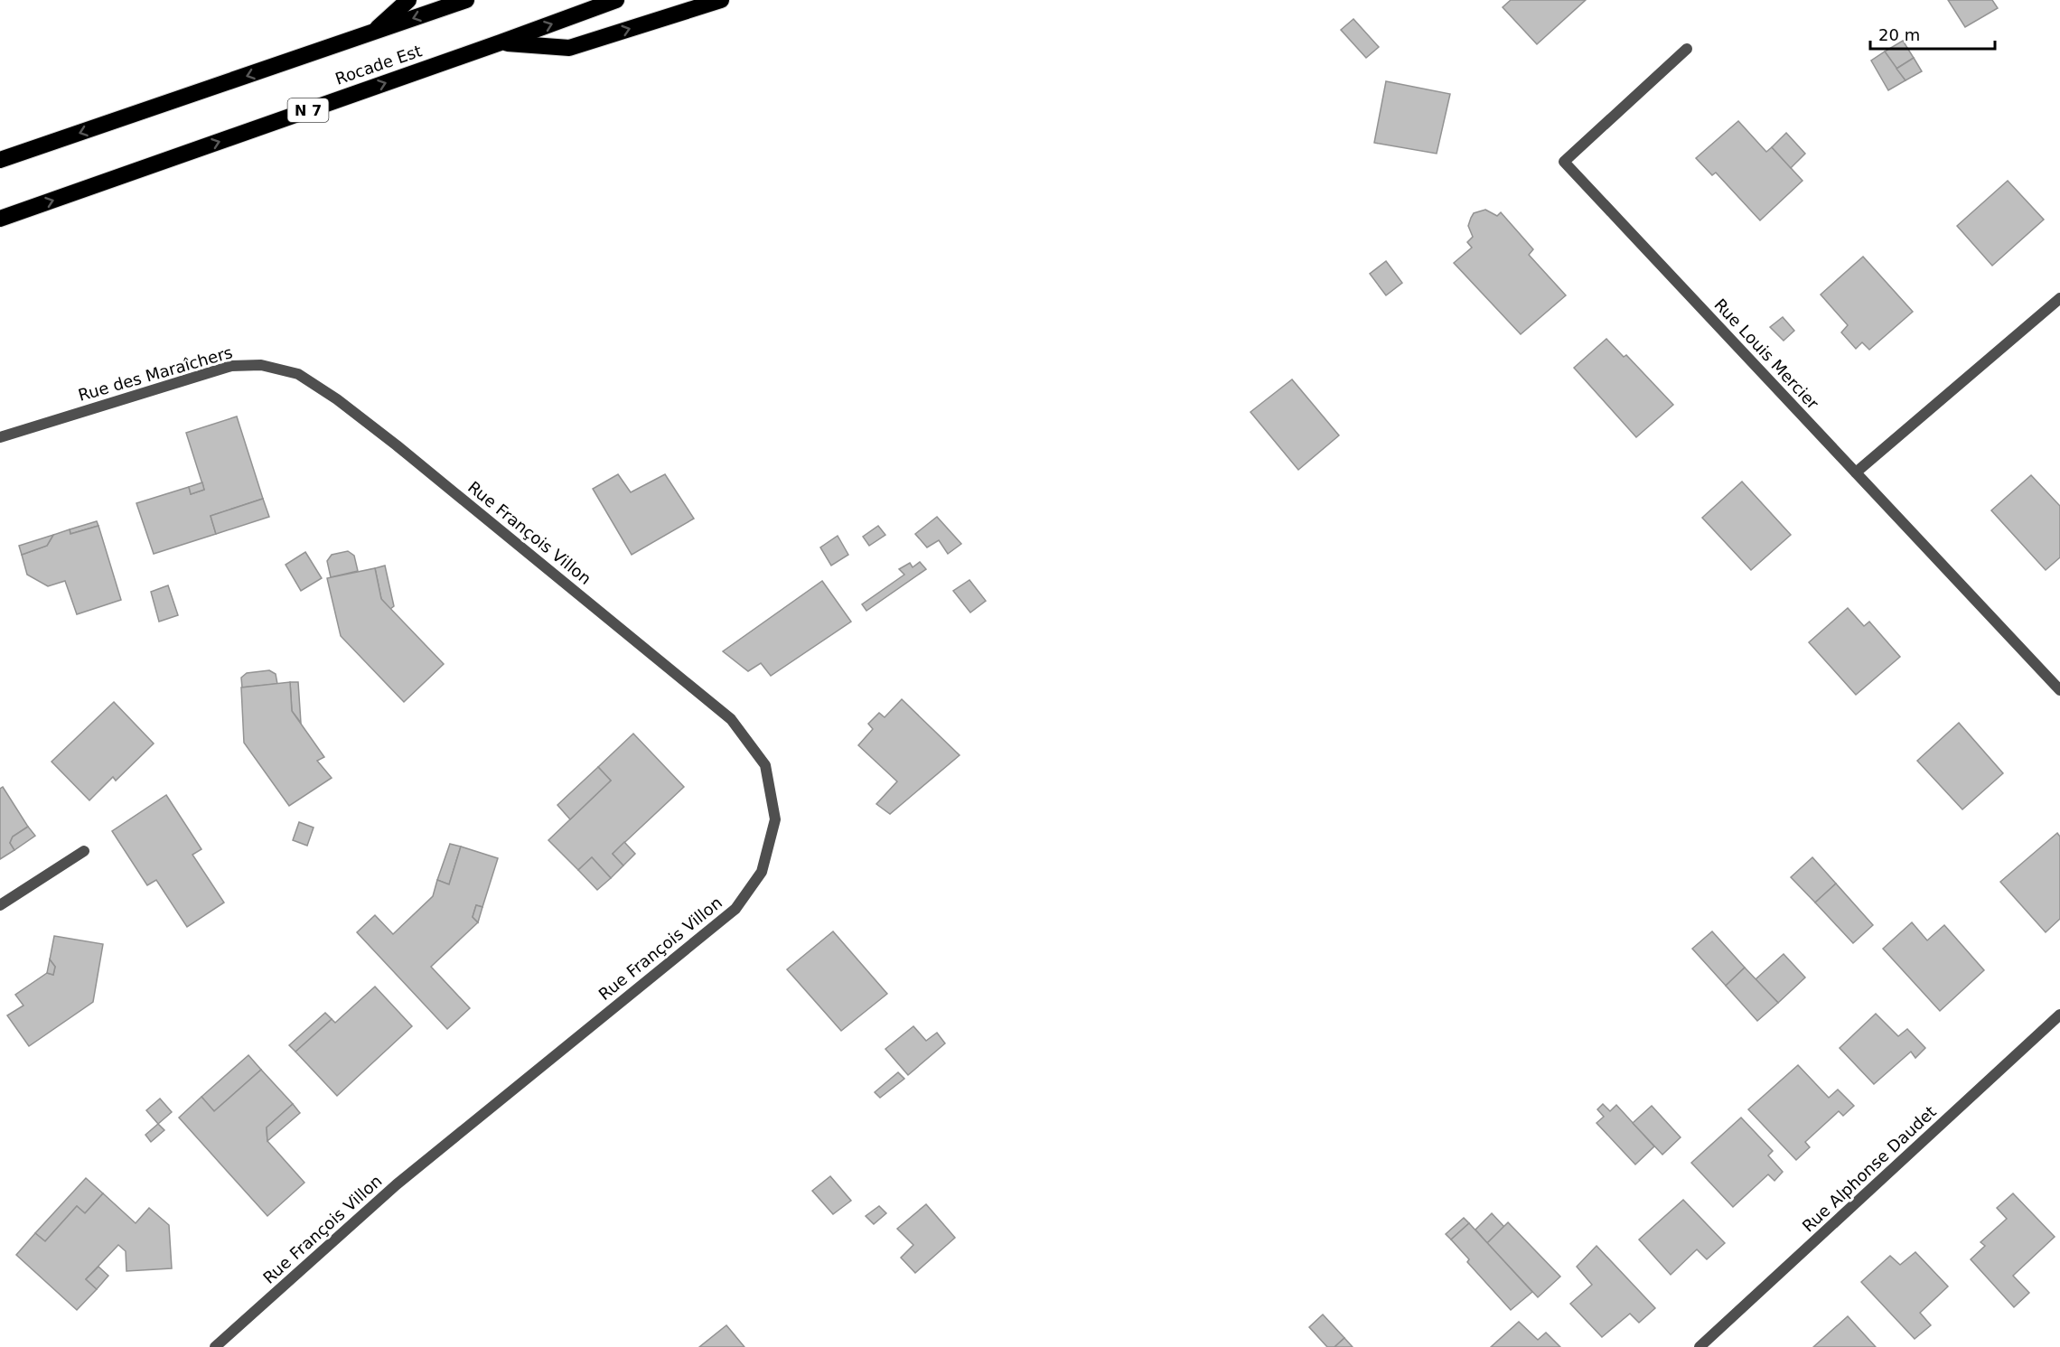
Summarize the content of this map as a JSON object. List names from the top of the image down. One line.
{"streets":{"highway":["Rocade Est","N 7"],"street":["Rue Louis Mercier","Rue des Maraîchers","Rue François Villon","Rue Alphonse Daudet"]},"crossings":[["Rue des Maraîchers","Rue François Villon"]],"scale_bar":"20 m"}
